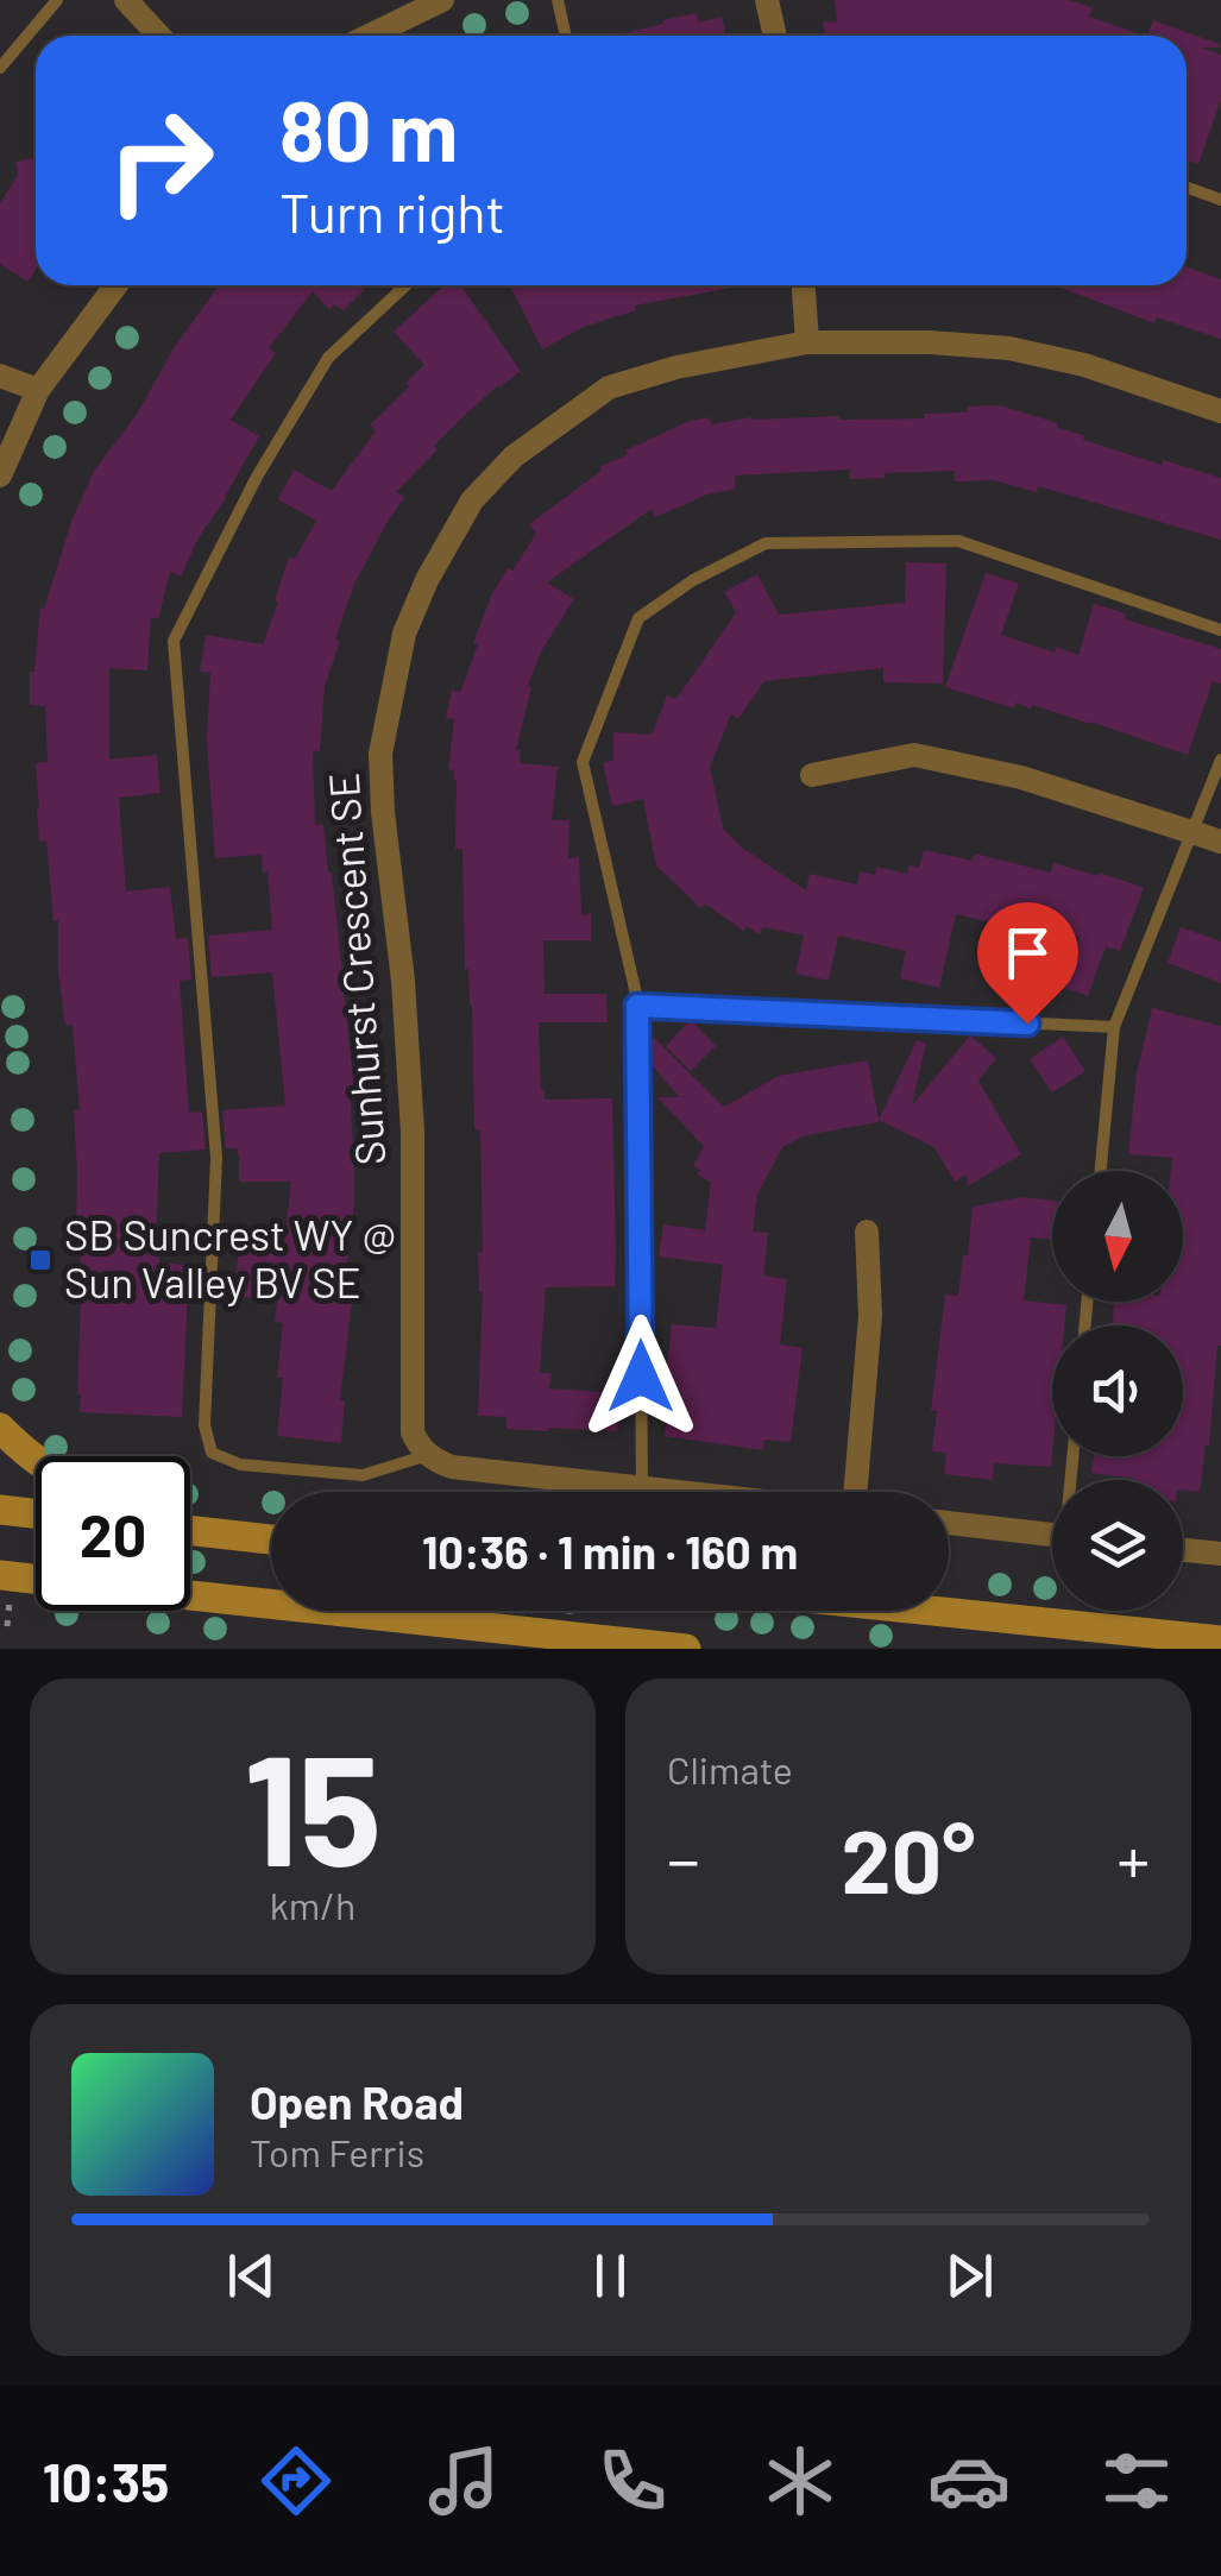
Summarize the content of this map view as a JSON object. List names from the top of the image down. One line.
{"streets":{"street":["Sunhurst Crescent SE"]},"places":{"transit":["SB Suncrest WY @ Sun Valley BV SE"]},"north":"bottom","page":{"turn":["80 m","Turn right"],"limit":"20","trip":"10:36 · 1 min · 160 m","tile":[["15","km/h"],"Climate"],"heat":["−","20°","+"],"song":["Open Road","Tom Ferris"],"tabs":"10:35"}}
